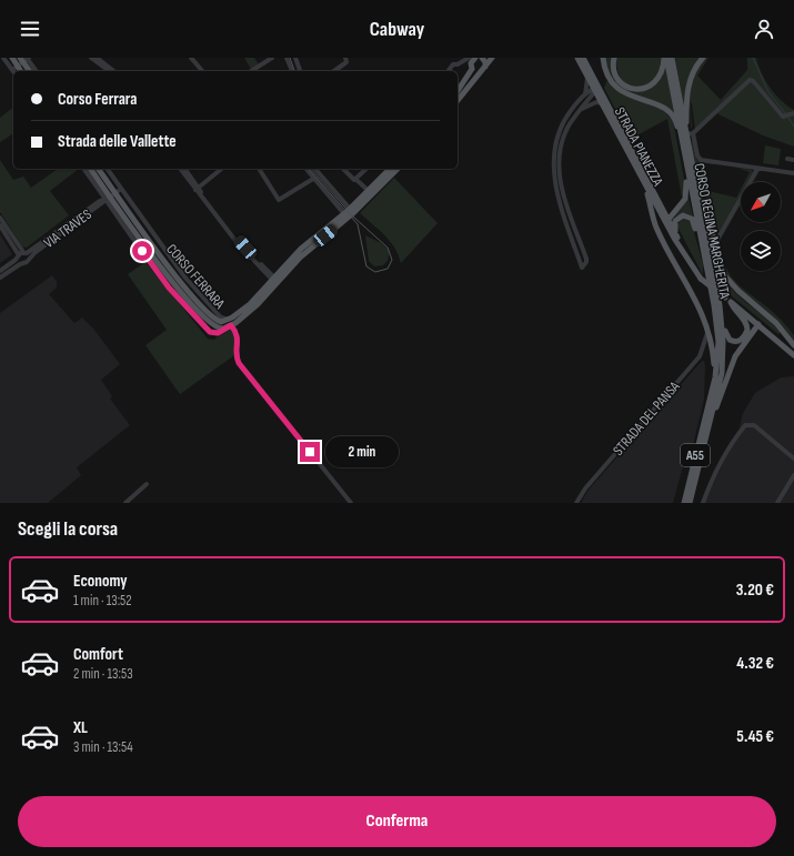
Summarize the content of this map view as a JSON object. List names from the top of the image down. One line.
{"streets":{"main road":["STRADA PIANEZZA","CORSO REGINA MARGHERITA","CORSO FERRARA","A55"],"street":["VIA TRAVES","STRADA DEL PANSA"]},"crossings":[["VIA TRAVES","CORSO FERRARA"],["CORSO REGINA MARGHERITA","A55"]],"north":"bottom left","page":{"header":"Cabway","banner":["Corso Ferrara","Strada delle Vallette"],"bubble":"2 min","heading":"Scegli la corsa","list":[{"name":"Economy","note":"1 min · 13:52","value":"3.20 €"},{"name":"Comfort","note":"2 min · 13:53","value":"4.32 €"},{"name":"XL","note":"3 min · 13:54","value":"5.45 €"}],"buttons":"Conferma"}}
